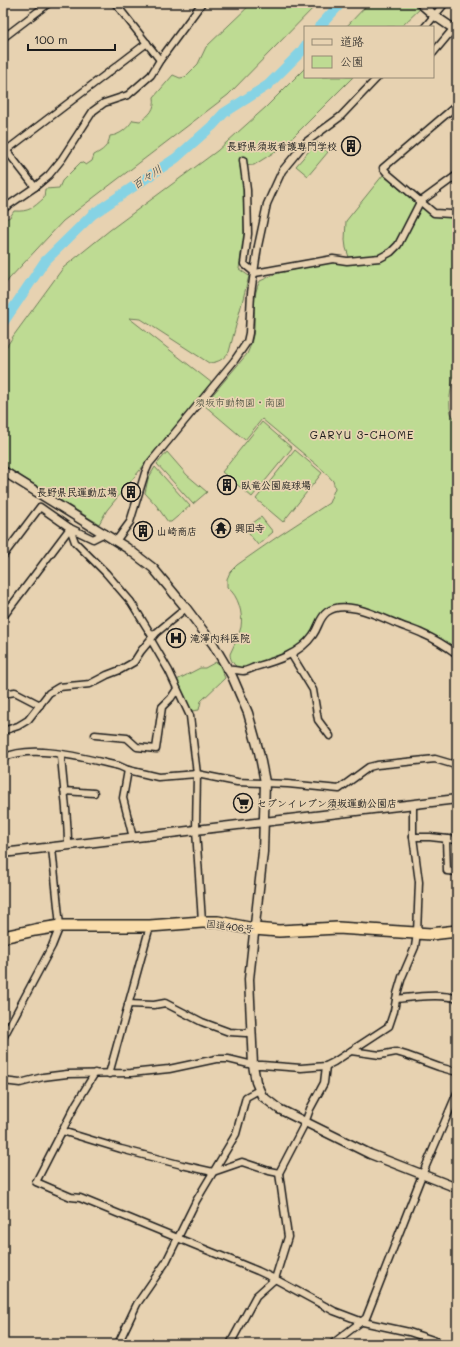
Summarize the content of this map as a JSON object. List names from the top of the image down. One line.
{"streets":{"highway":["国道406号"]},"districts":["GARYU 3-CHOME"],"water":["百々川"],"parks":["須坂市動物園・南園"],"places":{"building":["長野県須坂看護専門学校","臥竜公園庭球場","長野県民運動広場","山崎商店"],"temple":["興国寺"],"hospital":["滝澤内科医院"],"supermarket":["セブンイレブン須坂運動公園店"]},"legend":["道路","公園"],"scale_bar":"100 m"}
